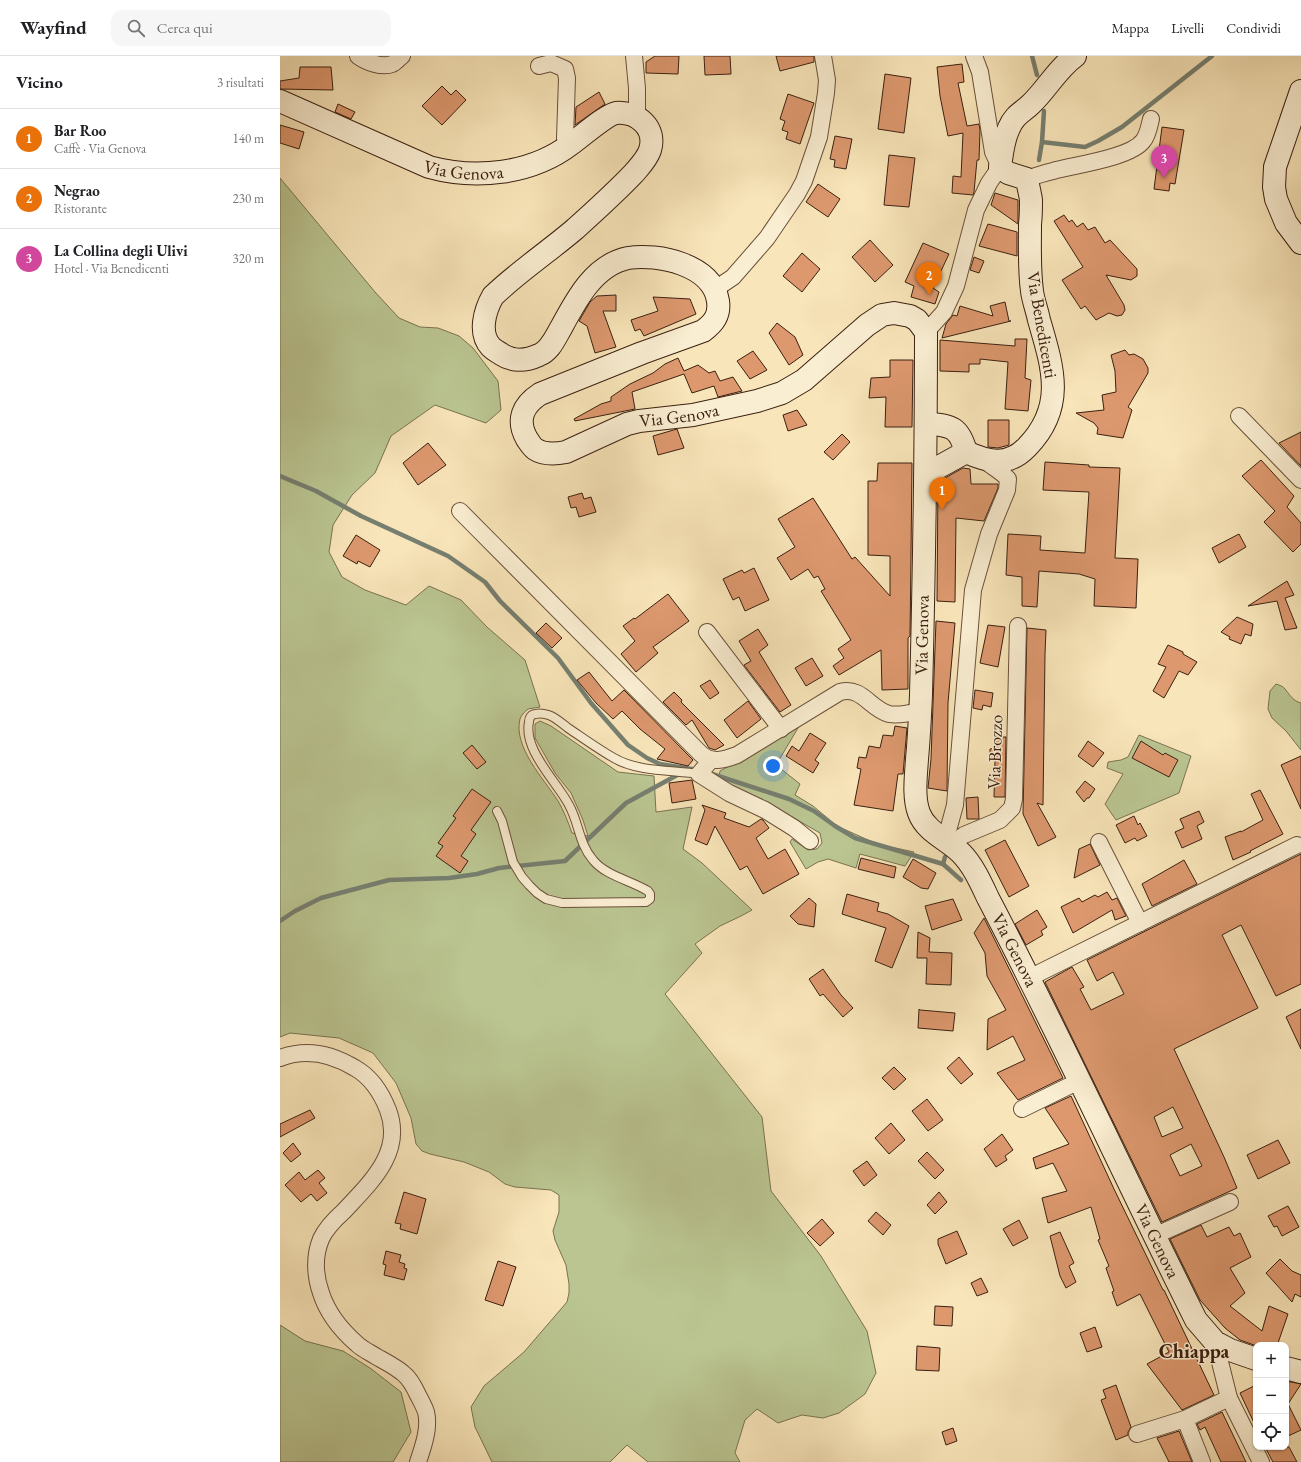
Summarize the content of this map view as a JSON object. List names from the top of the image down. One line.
{"streets":{"main road":["Via Genova","Via Benedicenti"],"street":["Via Brozzo"]},"crossings":[["Via Genova","Via Benedicenti"],["Via Genova","Via Brozzo"]],"districts":["Chiappa"],"page":{"header":"Wayfind","search":"Cerca qui","nav":["Mappa","Livelli","Condividi"],"heading":["Vicino","3 risultati"],"list":[{"mark":"1","name":"Bar Roo","note":"Caffè · Via Genova","value":"140 m"},{"mark":"2","name":"Negrao","note":"Ristorante","value":"230 m"},{"mark":"3","name":"La Collina degli Ulivi","note":"Hotel · Via Benedicenti","value":"320 m"}],"pins":["3","2","1"],"map_buttons":["+","−"]}}
